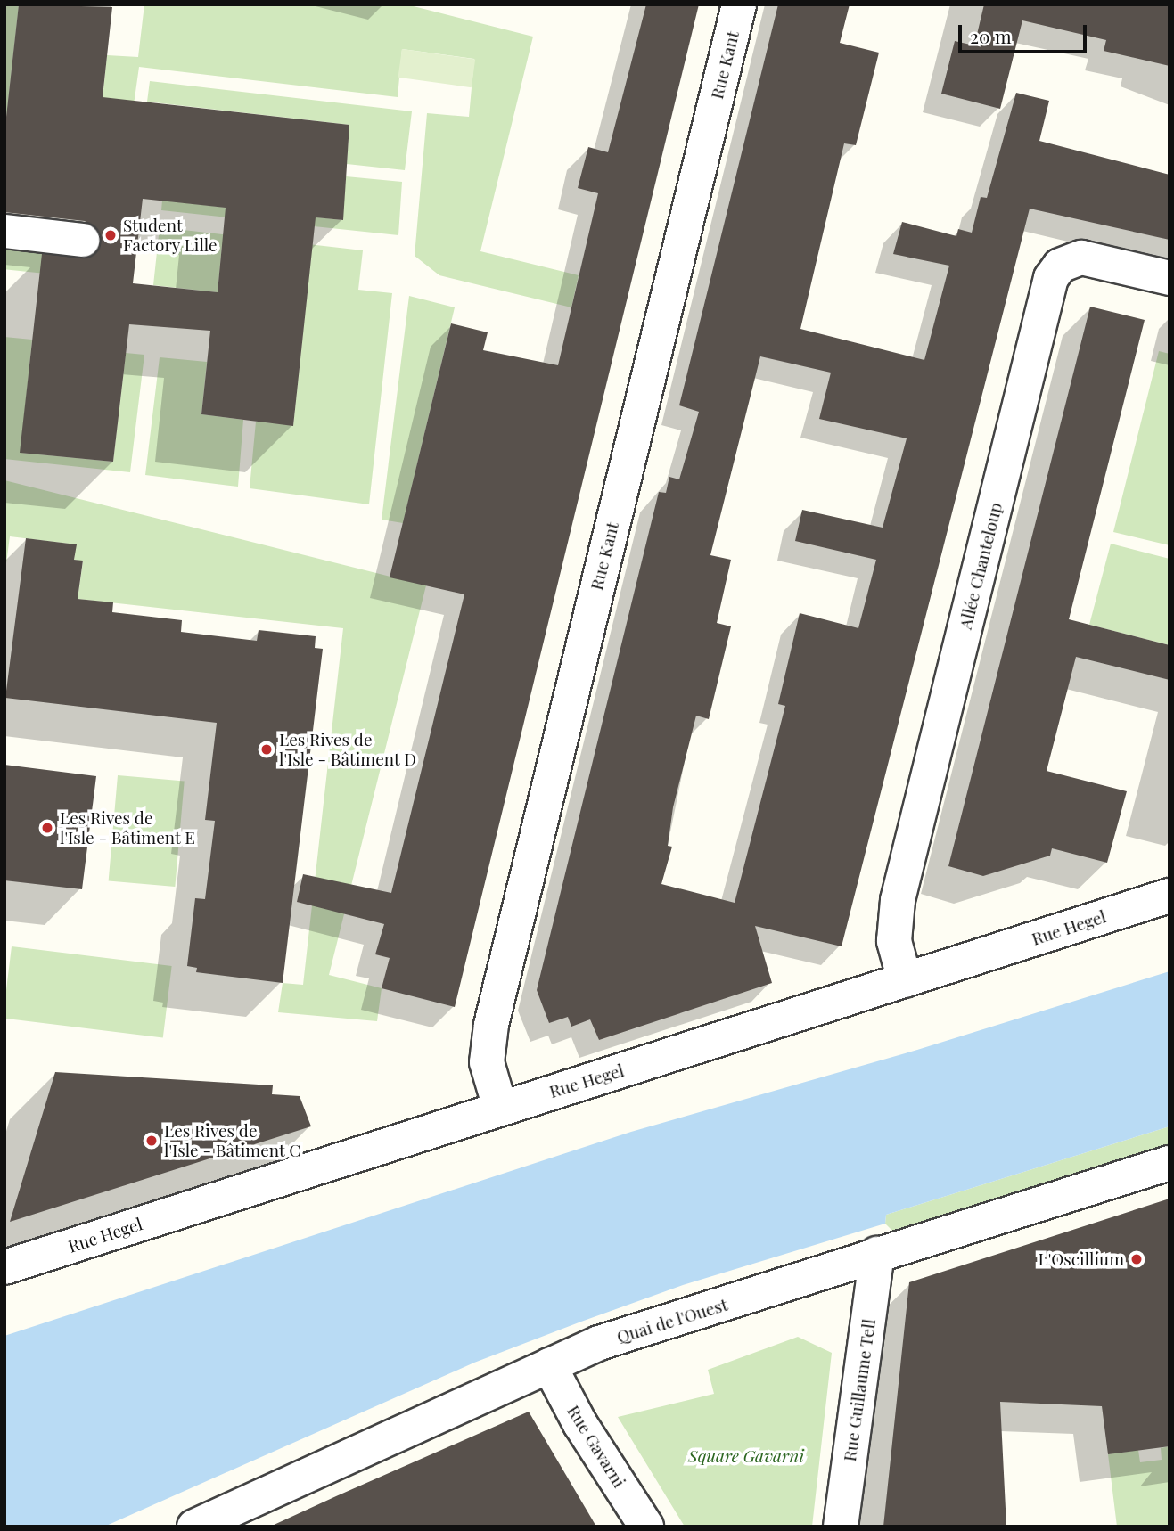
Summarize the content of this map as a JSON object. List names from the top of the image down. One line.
{"streets":{"street":["Rue Kant","Allée Chanteloup","Rue Hegel","Quai de l'Ouest","Rue Guillaume Tell","Rue Gavarni"]},"crossings":[["Rue Kant","Rue Hegel"],["Allée Chanteloup","Rue Hegel"],["Quai de l'Ouest","Rue Guillaume Tell"],["Quai de l'Ouest","Rue Gavarni"]],"parks":["Square Gavarni"],"places":["Student Factory Lille","Les Rives de l'Isle - Bâtiment D","Les Rives de l'Isle - Bâtiment E","Les Rives de l'Isle - Bâtiment C","L'Oscillium"],"scale_bar":"20 m"}
